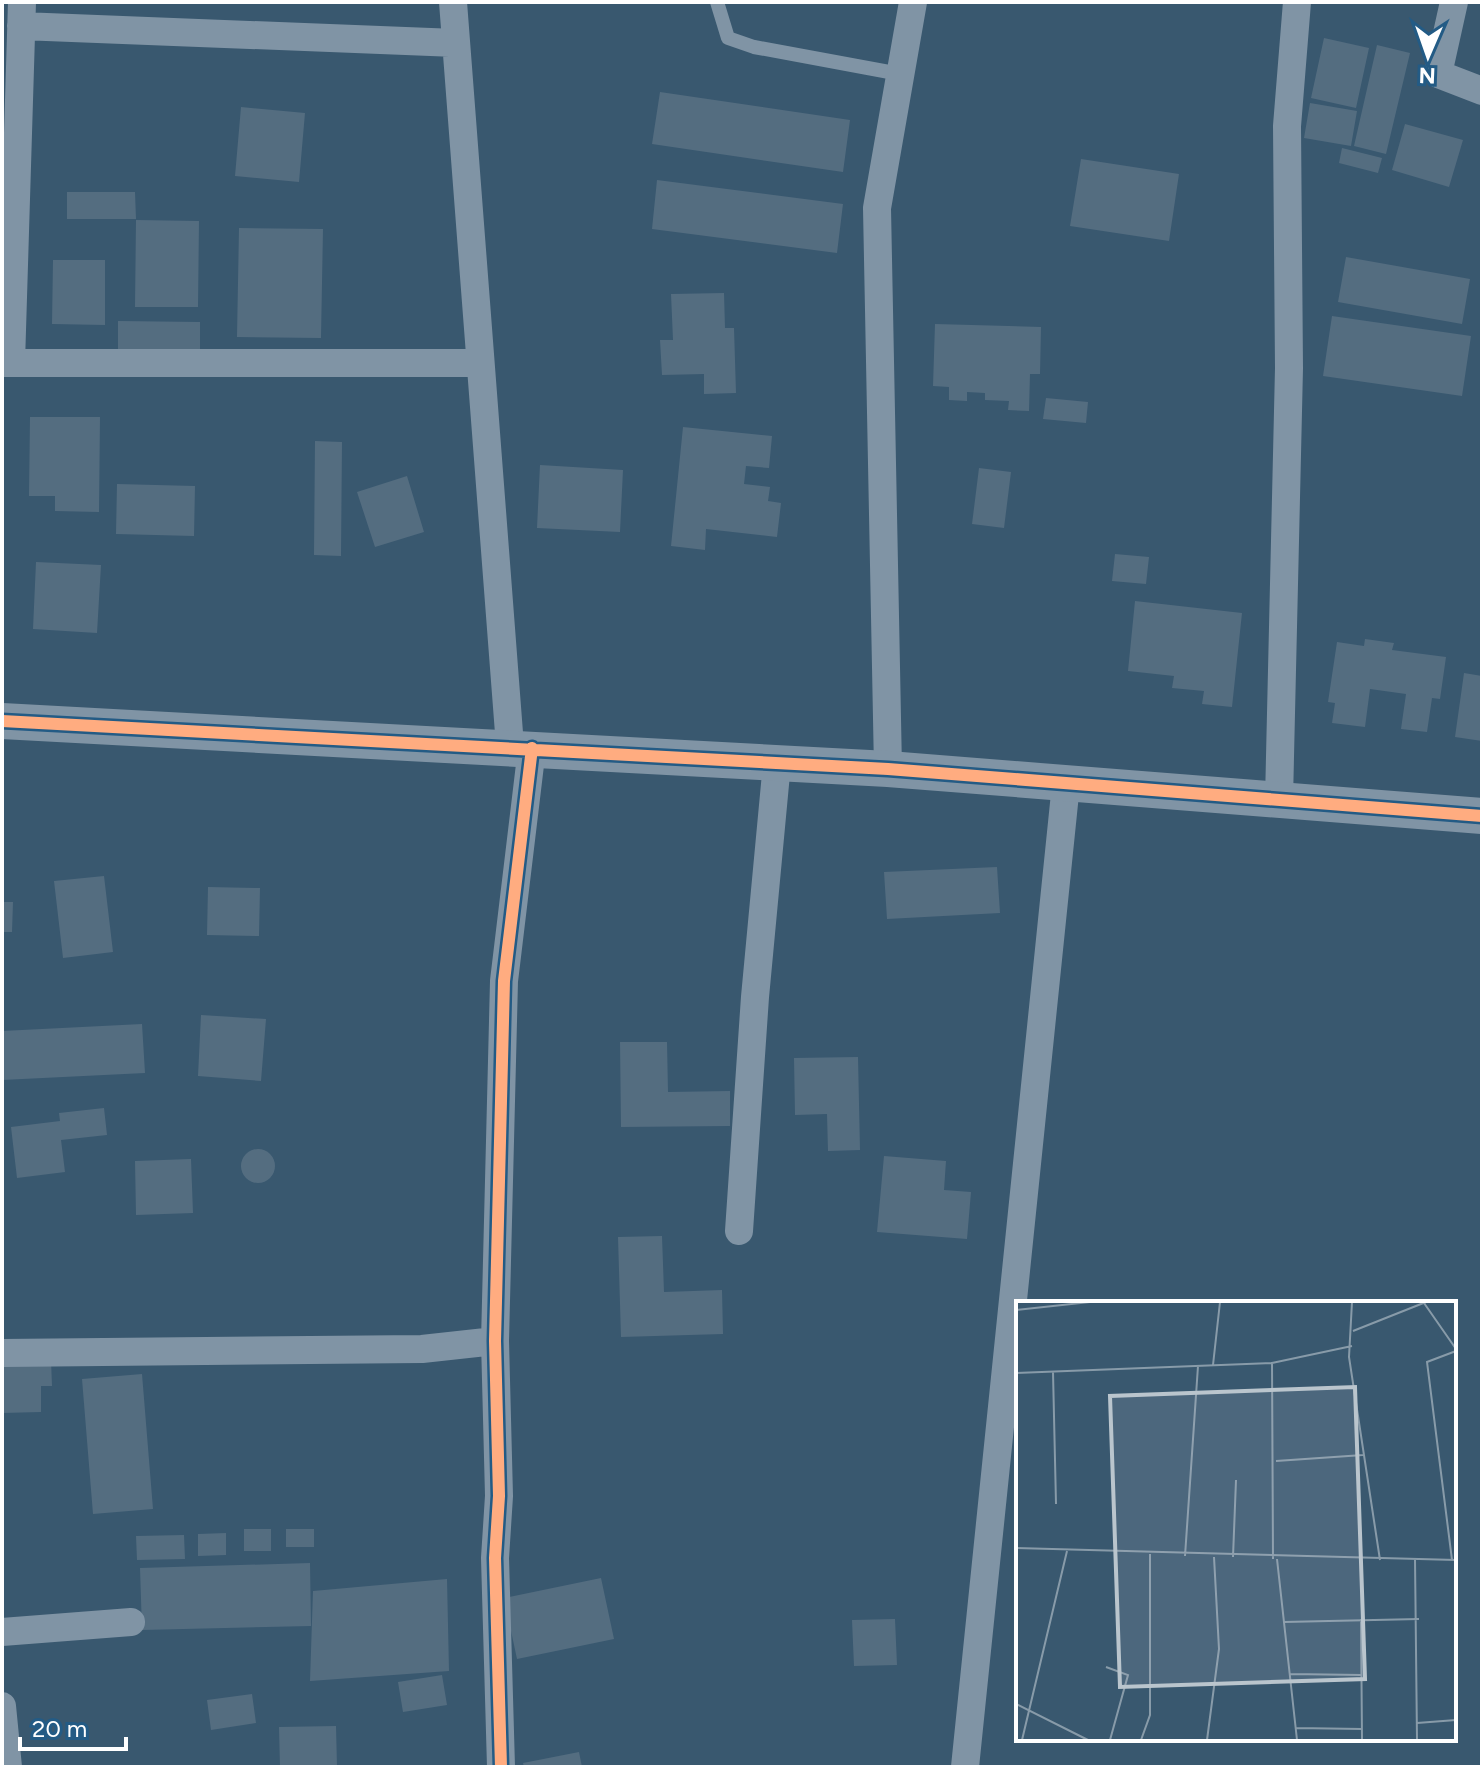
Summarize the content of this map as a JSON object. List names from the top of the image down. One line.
{"scale_bar":"20 m","north":"bottom"}
